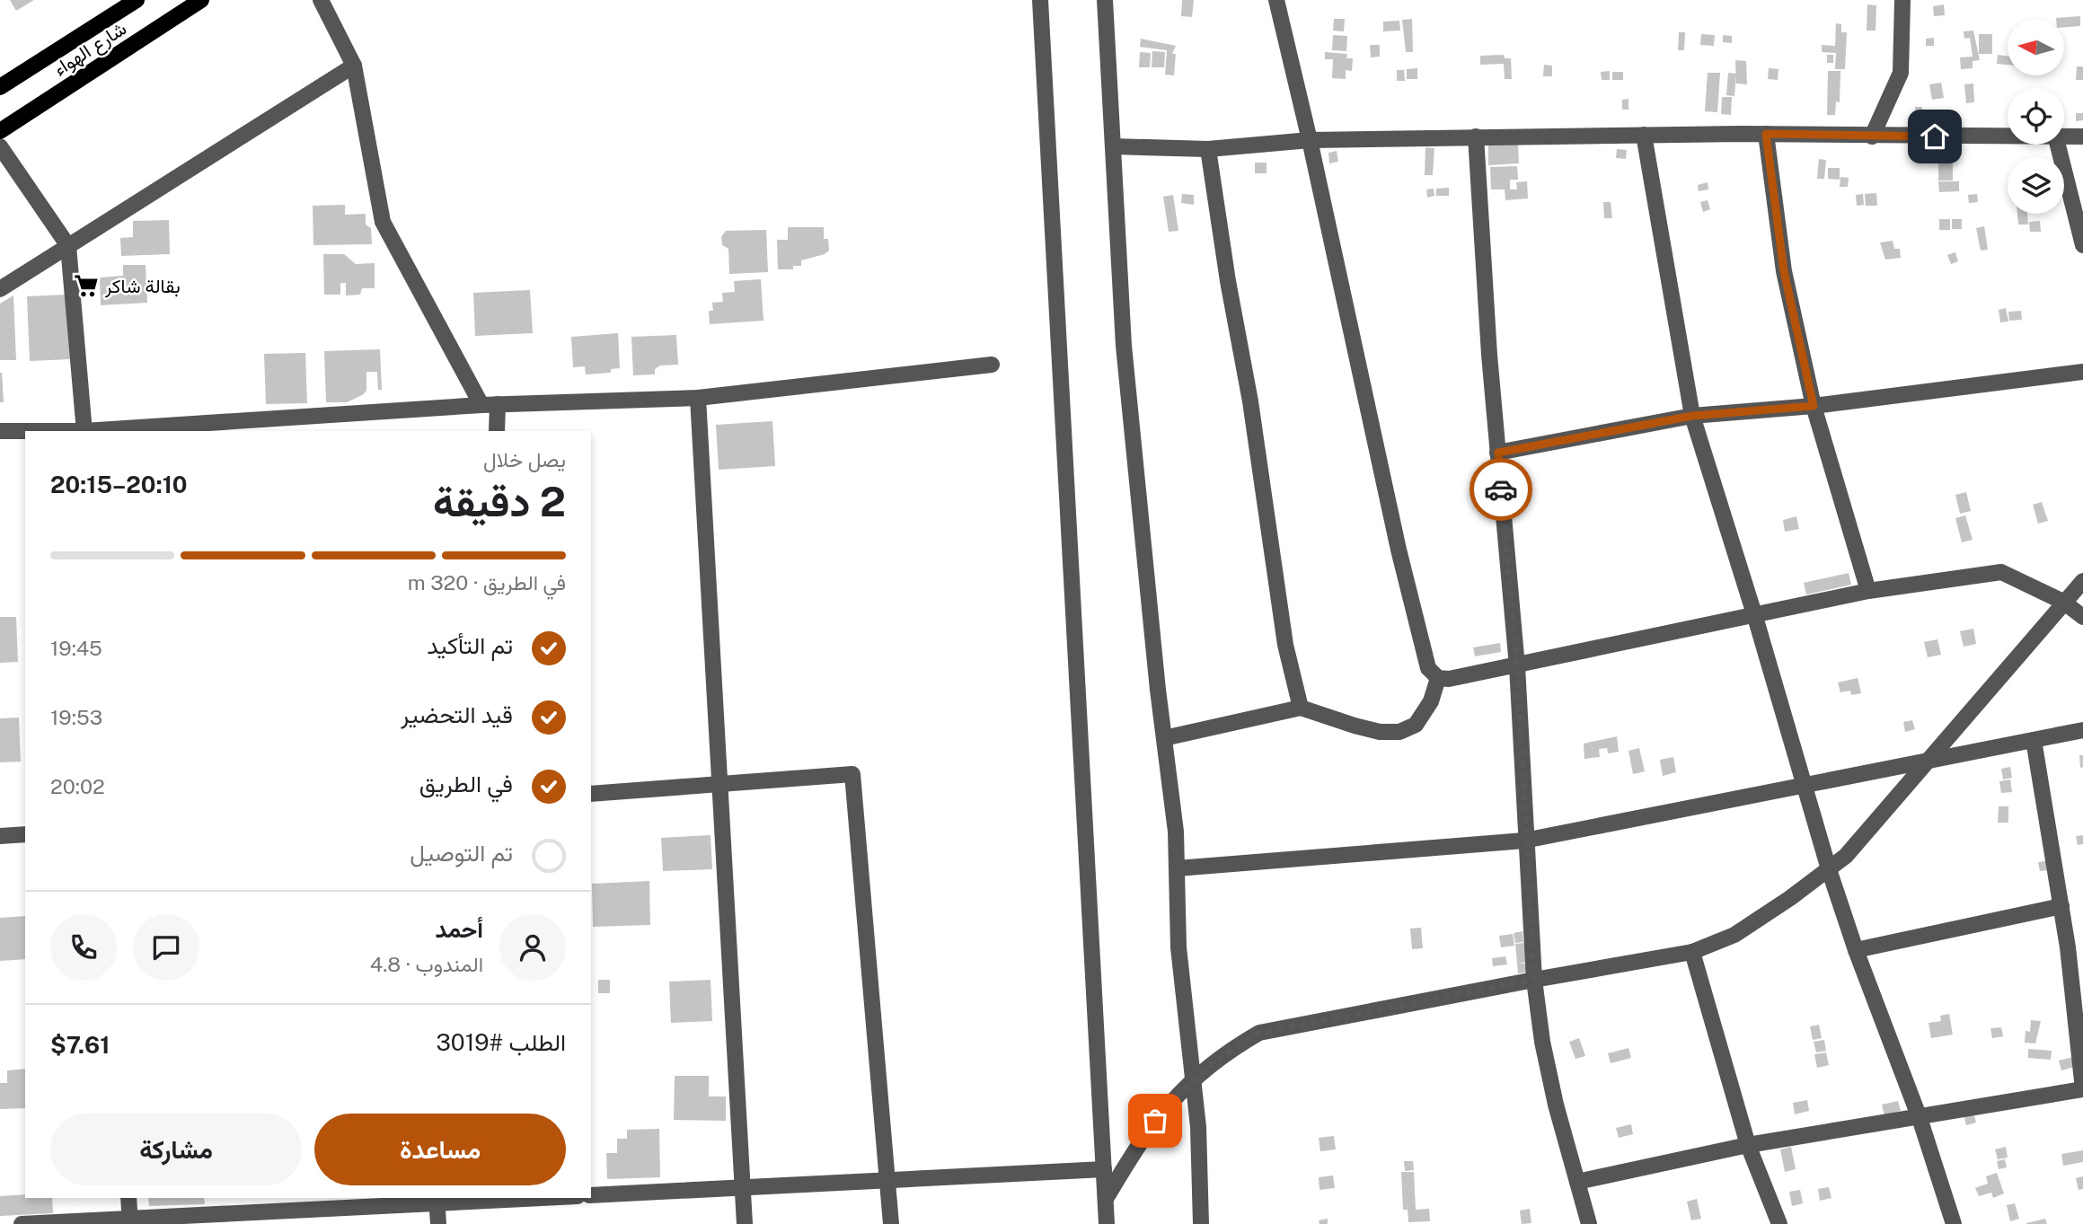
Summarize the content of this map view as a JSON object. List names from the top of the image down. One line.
{"streets":{"main road":["شارع الهواء"]},"places":{"supermarket":["بقالة شاكر"]},"north":"left","page":{"heading":["2 دقيقة","يصل خلال","20:10–20:15"],"panel":["أحمد","المندوب · 4.8","الطلب #3019","$7.61"],"bar":"في الطريق · 320 m","list":[["تم التأكيد","19:45"],["قيد التحضير","19:53"],["في الطريق","20:02"],"تم التوصيل"],"buttons":["مساعدة","مشاركة"]}}
